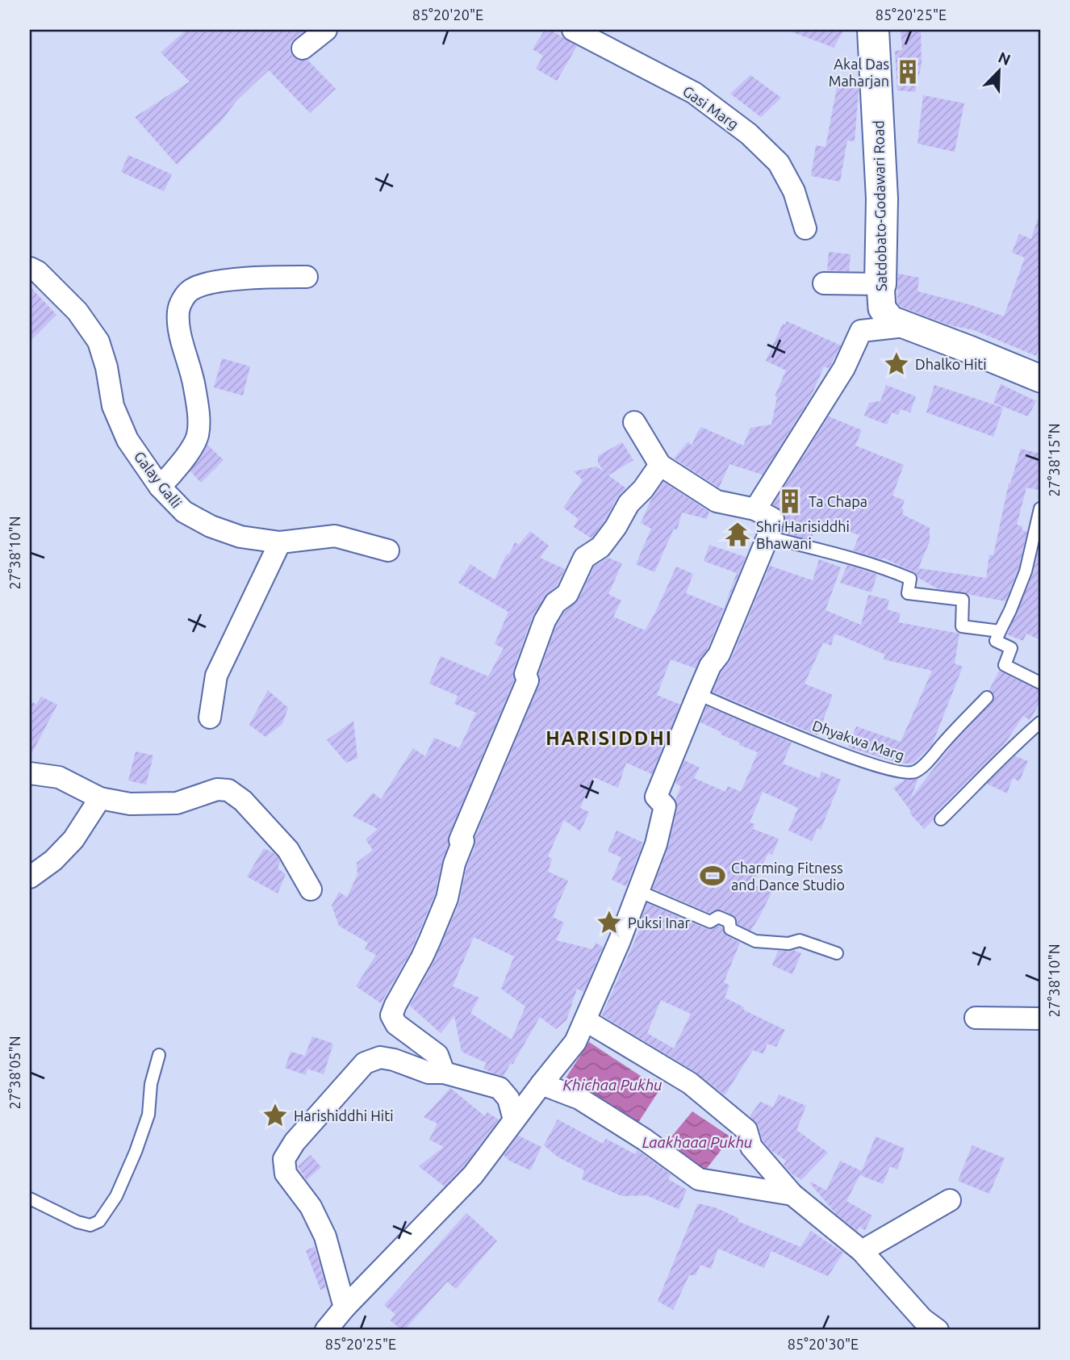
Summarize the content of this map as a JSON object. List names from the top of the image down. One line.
{"streets":{"main road":["Satdobato-Godawari Road"],"street":["Gasi Marg","Galay Galli"],"lane":["Dhyakwa Marg"]},"districts":["HARISIDDHI"],"water":["Khichaa Pukhu","Laakhaaa Pukhu"],"places":{"building":["Akal Das Maharjan","Ta Chapa"],"place":["Dhalko Hiti","Puksi Inar","Harishiddhi Hiti"],"temple":["Shri Harisiddhi Bhawani"],"sports":["Charming Fitness and Dance Studio"]},"north":"top right","coordinates":["85°20'20\"E","85°20'25\"E","27°38'15\"N","27°38'10\"N","27°38'05\"N","85°20'30\"E"]}
